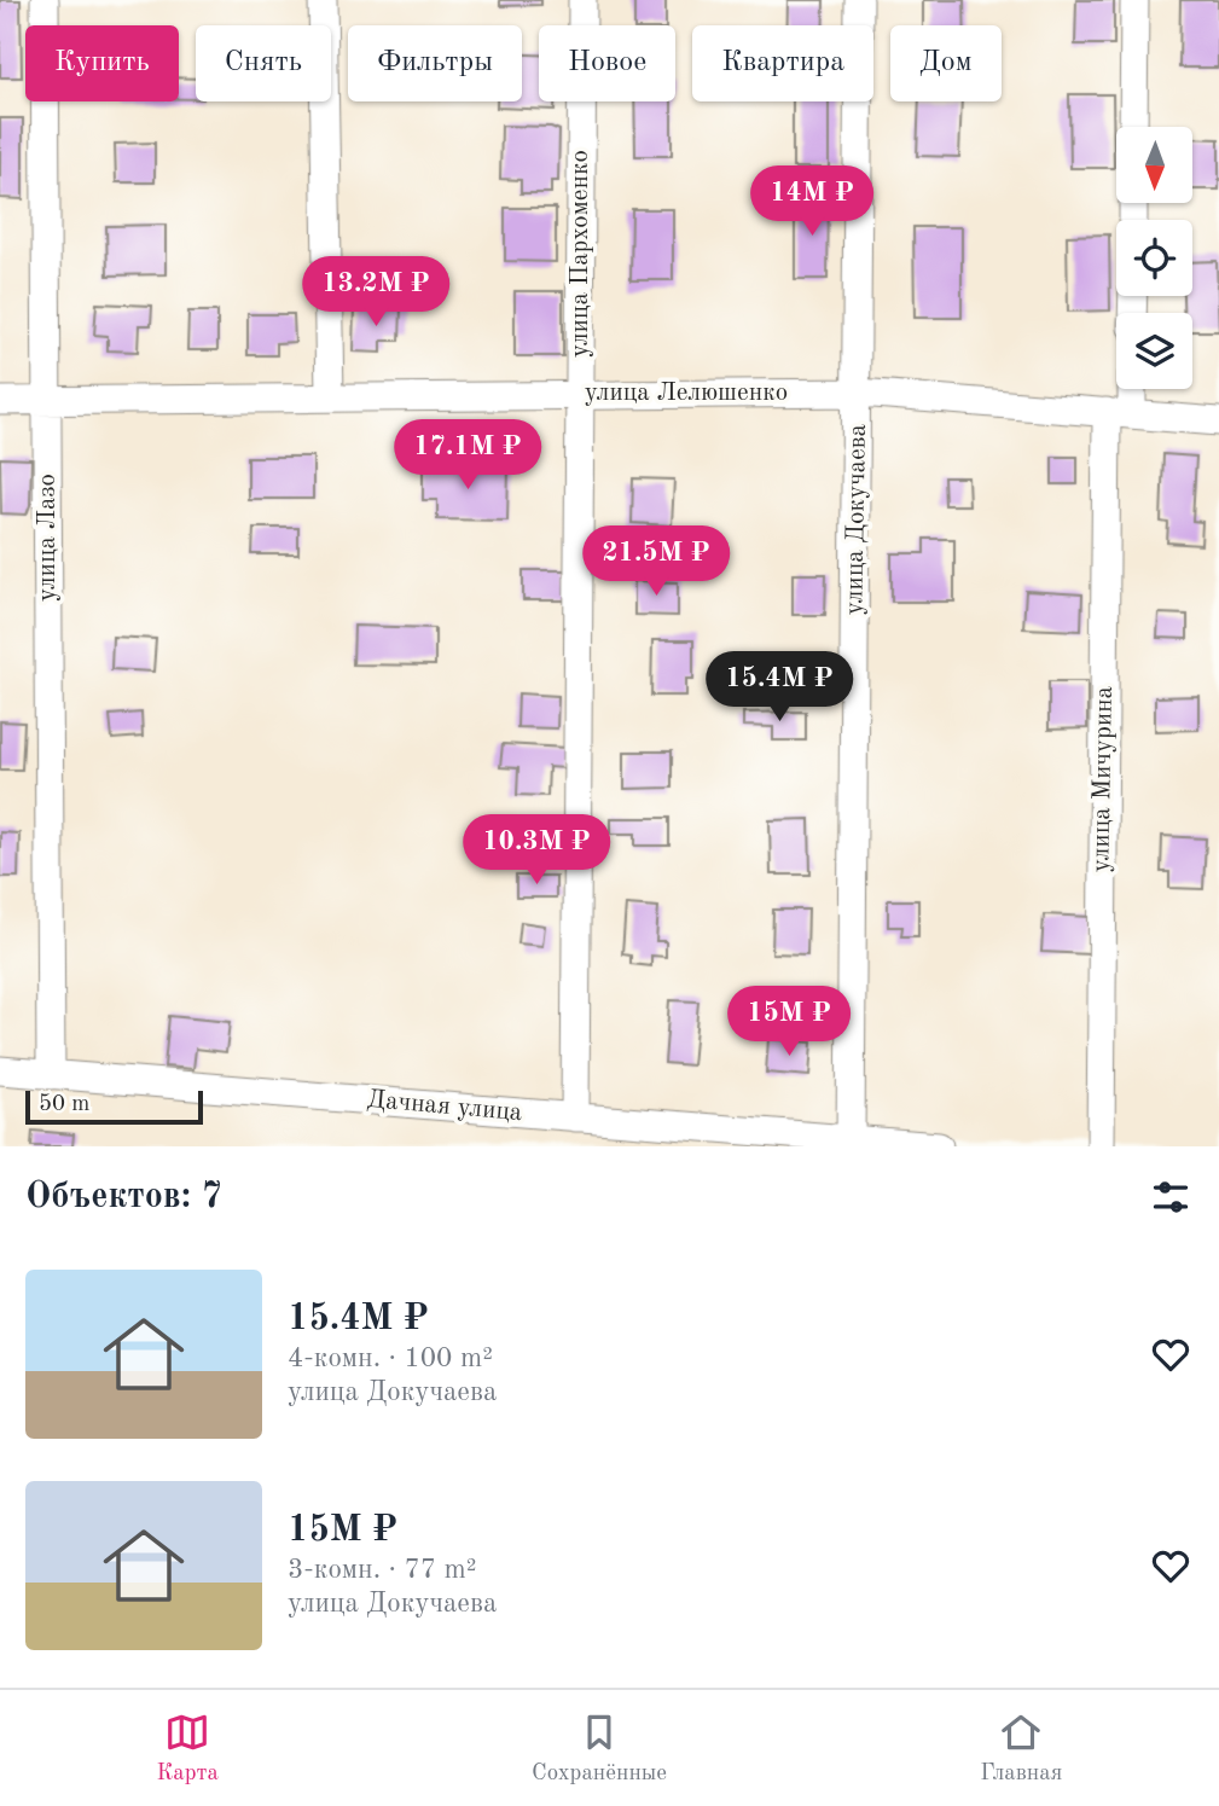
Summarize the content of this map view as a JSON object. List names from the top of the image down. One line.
{"streets":{"street":["улица Пархоменко","улица Лелюшенко","улица Докучаева","улица Лазо","улица Мичурина","Дачная улица"]},"crossings":[["улица Пархоменко","улица Лелюшенко"],["улица Пархоменко","Дачная улица"],["улица Лелюшенко","улица Докучаева"],["улица Лелюшенко","улица Лазо"],["улица Лелюшенко","улица Мичурина"],["улица Докучаева","Дачная улица"],["улица Лазо","Дачная улица"]],"scale_bar":"50 m","north":"bottom","page":{"chip":["Купить","Снять","Фильтры","Новое","Квартира","Дом"],"price":["14M ₽","13.2M ₽","17.1M ₽","21.5M ₽","15.4M ₽","10.3M ₽","15M ₽"],"scale":"50 m","heading":"Объектов: 7","list":[{"name":"15.4M ₽","note":"4-комн. · 100 m² · улица Докучаева"},{"name":"15M ₽","note":"3-комн. · 77 m² · улица Докучаева"}],"tabs":["Карта","Сохранённые","Главная"]}}
